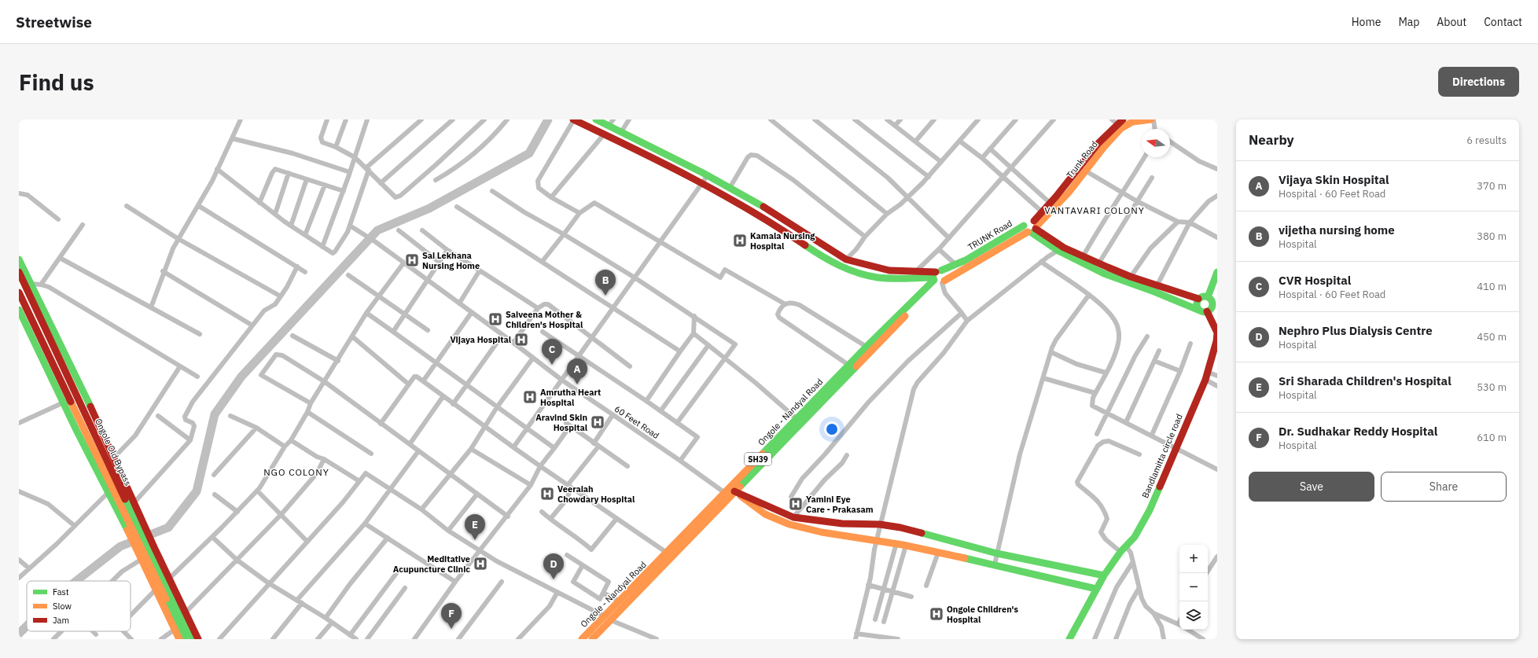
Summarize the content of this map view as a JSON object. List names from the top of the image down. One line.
{"streets":{"main road":["Trunk Road","TRUNK Road","Ongole - Nandyal Road","Ongole Old Bypass","Bandlamitta circle road","SH39"],"street":["60 Feet Road"]},"crossings":[["Trunk Road","TRUNK Road"],["TRUNK Road","Ongole - Nandyal Road"],["Ongole - Nandyal Road","60 Feet Road"]],"districts":["VANTAVARI COLONY","NGO COLONY"],"places":{"hospital":["Kamala Nursing Hospital","Sai Lekhana Nursing Home","Saiveena Mother & Children's Hospital","Vijaya Hospital","Amrutha Heart Hospital","Aravind Skin Hospital","Veeraiah Chowdary Hospital","Yamini Eye Care - Prakasam","Meditative Acupuncture Clinic","Ongole Children's Hospital"]},"legend":["Fast","Slow","Jam"],"north":"left","page":{"header":"Streetwise","nav":["Home","Map","About","Contact"],"buttons":["Directions",["Save","Share"]],"title":"Find us","heading":["Nearby","6 results"],"list":[{"mark":"A","name":"Vijaya Skin Hospital","note":"Hospital · 60 Feet Road","value":"370 m"},{"mark":"B","name":"vijetha nursing home","note":"Hospital","value":"380 m"},{"mark":"C","name":"CVR Hospital","note":"Hospital · 60 Feet Road","value":"410 m"},{"mark":"D","name":"Nephro Plus Dialysis Centre","note":"Hospital","value":"450 m"},{"mark":"E","name":"Sri Sharada Children's Hospital","note":"Hospital","value":"530 m"},{"mark":"F","name":"Dr. Sudhakar Reddy Hospital","note":"Hospital","value":"610 m"}],"pins":["B","C","A","E","D","F"],"map_buttons":["+","−"]}}
